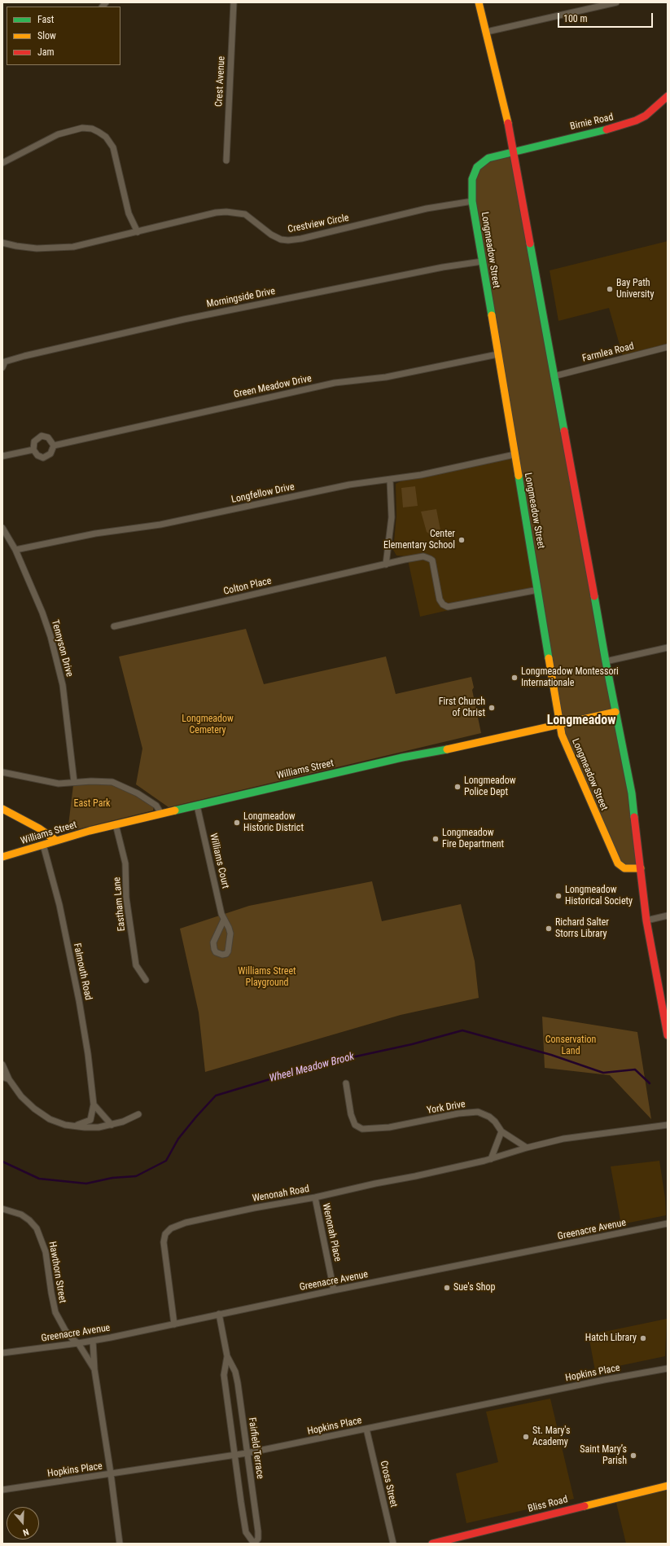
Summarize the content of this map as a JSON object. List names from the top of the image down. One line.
{"streets":{"main road":["Birnie Road","Longmeadow Street","Williams Street","Bliss Road"],"street":["Crest Avenue","Crestview Circle","Morningside Drive","Farmlea Road","Green Meadow Drive","Longfellow Drive","Colton Place","Tennyson Drive","Williams Court","Eastham Lane","Falmouth Road","York Drive","Wenonah Road","Greenacre Avenue","Wenonah Place","Hawthorn Street","Hopkins Place","Fairfield Terrace","Cross Street"]},"crossings":[["Birnie Road","Longmeadow Street"],["Crestview Circle","Longmeadow Street"],["Longmeadow Street","Morningside Drive"],["Longmeadow Street","Green Meadow Drive"],["Longmeadow Street","Longfellow Drive"],["Longmeadow Street","Colton Place"],["Longmeadow Street","Williams Street"],["Longfellow Drive","Tennyson Drive"],["Williams Street","Williams Court"],["Williams Street","Eastham Lane"],["Williams Street","Falmouth Road"],["York Drive","Wenonah Road"],["Wenonah Road","Greenacre Avenue"],["Wenonah Road","Wenonah Place"],["Greenacre Avenue","Wenonah Place"],["Greenacre Avenue","Hawthorn Street"],["Greenacre Avenue","Fairfield Terrace"],["Hawthorn Street","Hopkins Place"],["Hopkins Place","Fairfield Terrace"],["Hopkins Place","Cross Street"]],"districts":["Longmeadow"],"water":["Wheel Meadow Brook"],"parks":["Longmeadow Cemetery","East Park","Williams Street Playground","Conservation Land"],"places":["Bay Path University","Center Elementary School","Longmeadow Montessori Internationale","First Church of Christ","Longmeadow Police Dept","Longmeadow Historic District","Longmeadow Fire Department","Longmeadow Historical Society","Richard Salter Storrs Library","Sue's Shop","Hatch Library","St. Mary's Academy","Saint Mary’s Parish"],"legend":["Fast","Slow","Jam"],"scale_bar":"100 m","north":"bottom"}
